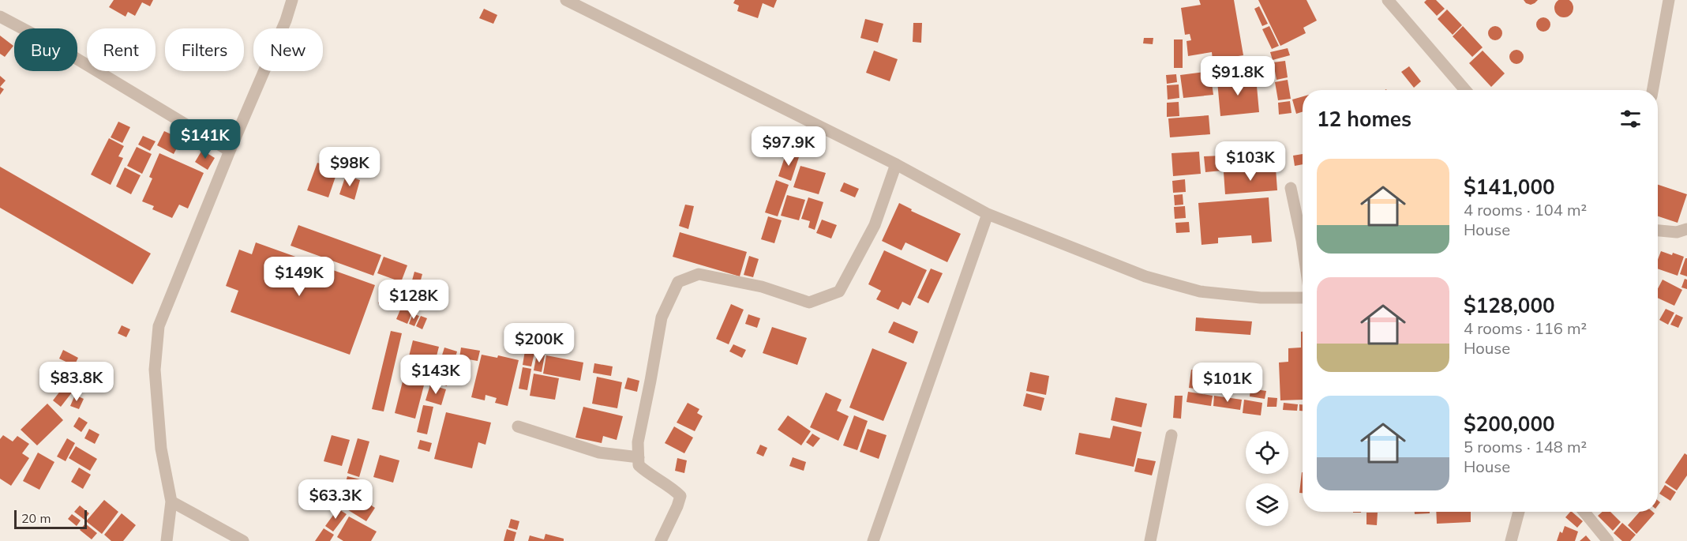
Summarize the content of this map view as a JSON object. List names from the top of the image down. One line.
{"scale_bar":"20 m","page":{"chip":["Buy","Rent","Filters","New"],"price":["$91.8K","$141K","$97.9K","$103K","$98K","$149K","$128K","$200K","$143K","$83.8K","$101K","$63.3K"],"heading":"12 homes","list":[{"name":"$141,000","note":"4 rooms · 104 m² · House"},{"name":"$128,000","note":"4 rooms · 116 m² · House"},{"name":"$200,000","note":"5 rooms · 148 m² · House"}],"scale":"20 m"}}
